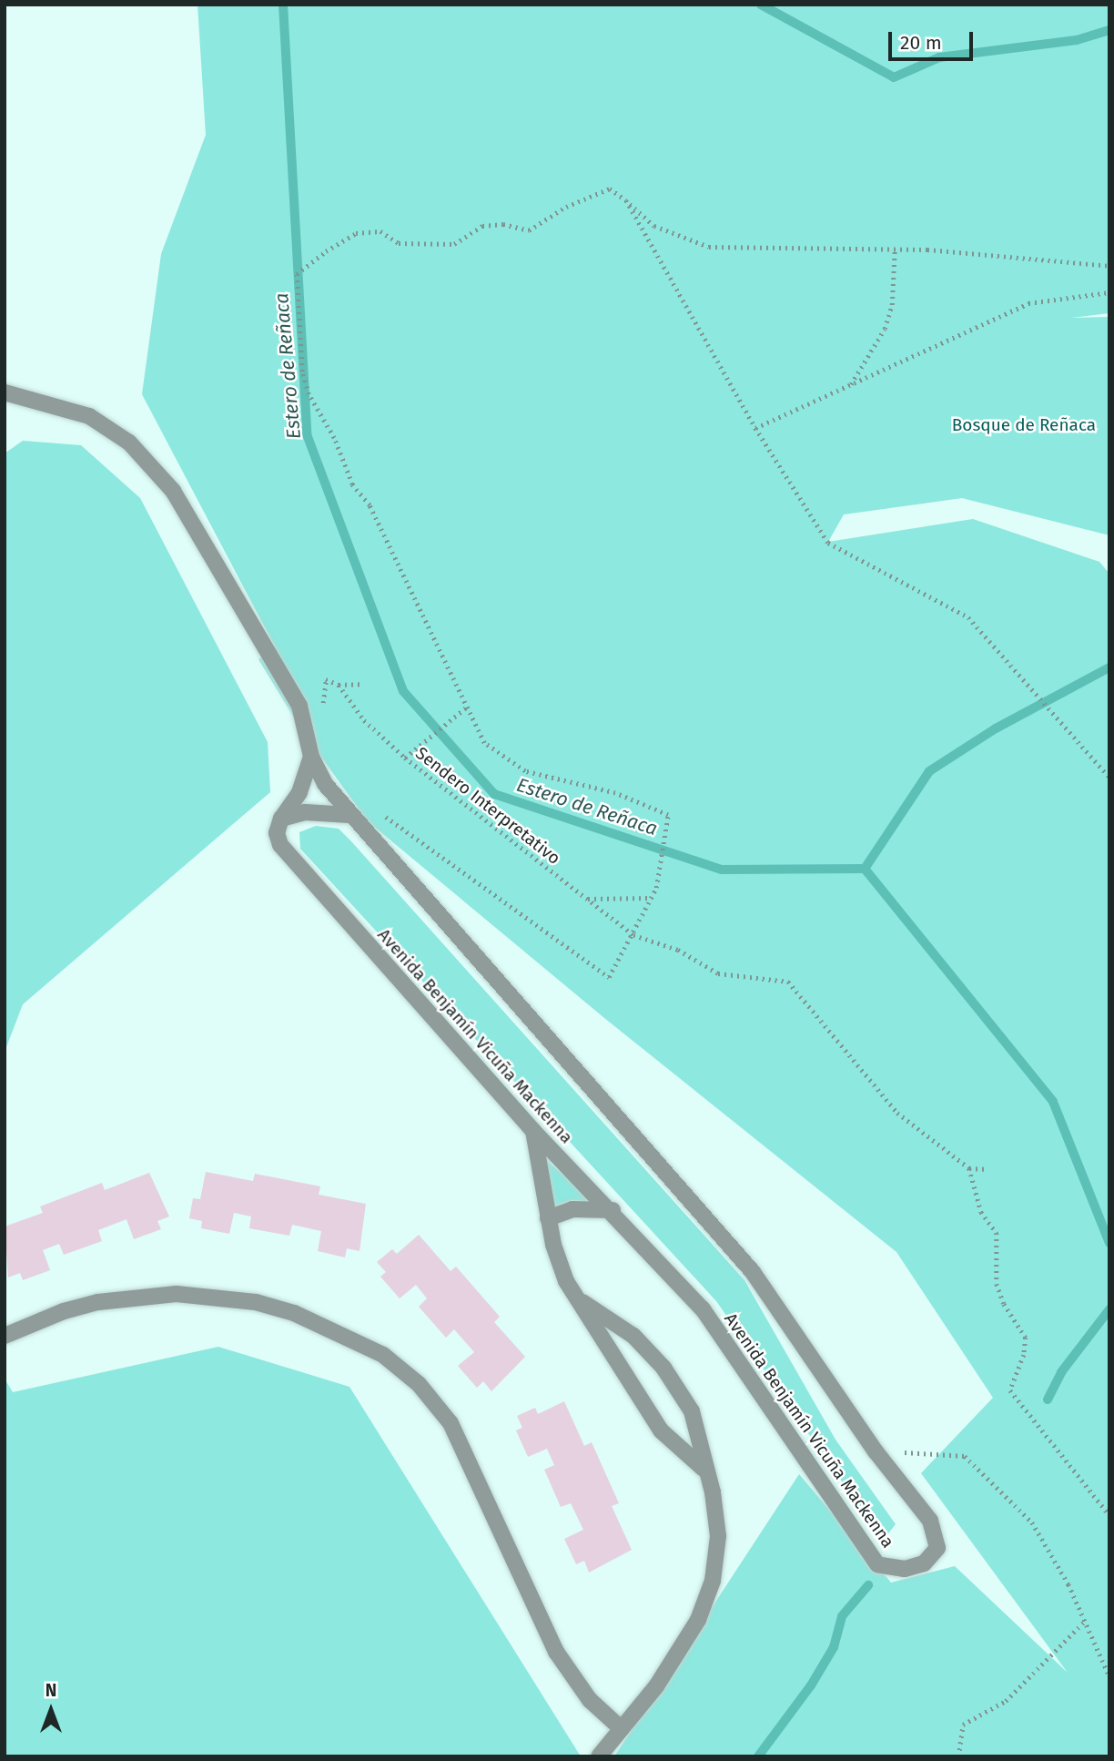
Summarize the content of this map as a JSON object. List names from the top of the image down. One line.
{"streets":{"street":["Avenida Benjamín Vicuña Mackenna"],"path":["Sendero Interpretativo"]},"water":["Estero de Reñaca"],"parks":["Bosque de Reñaca"],"scale_bar":"20 m","north":"top"}
